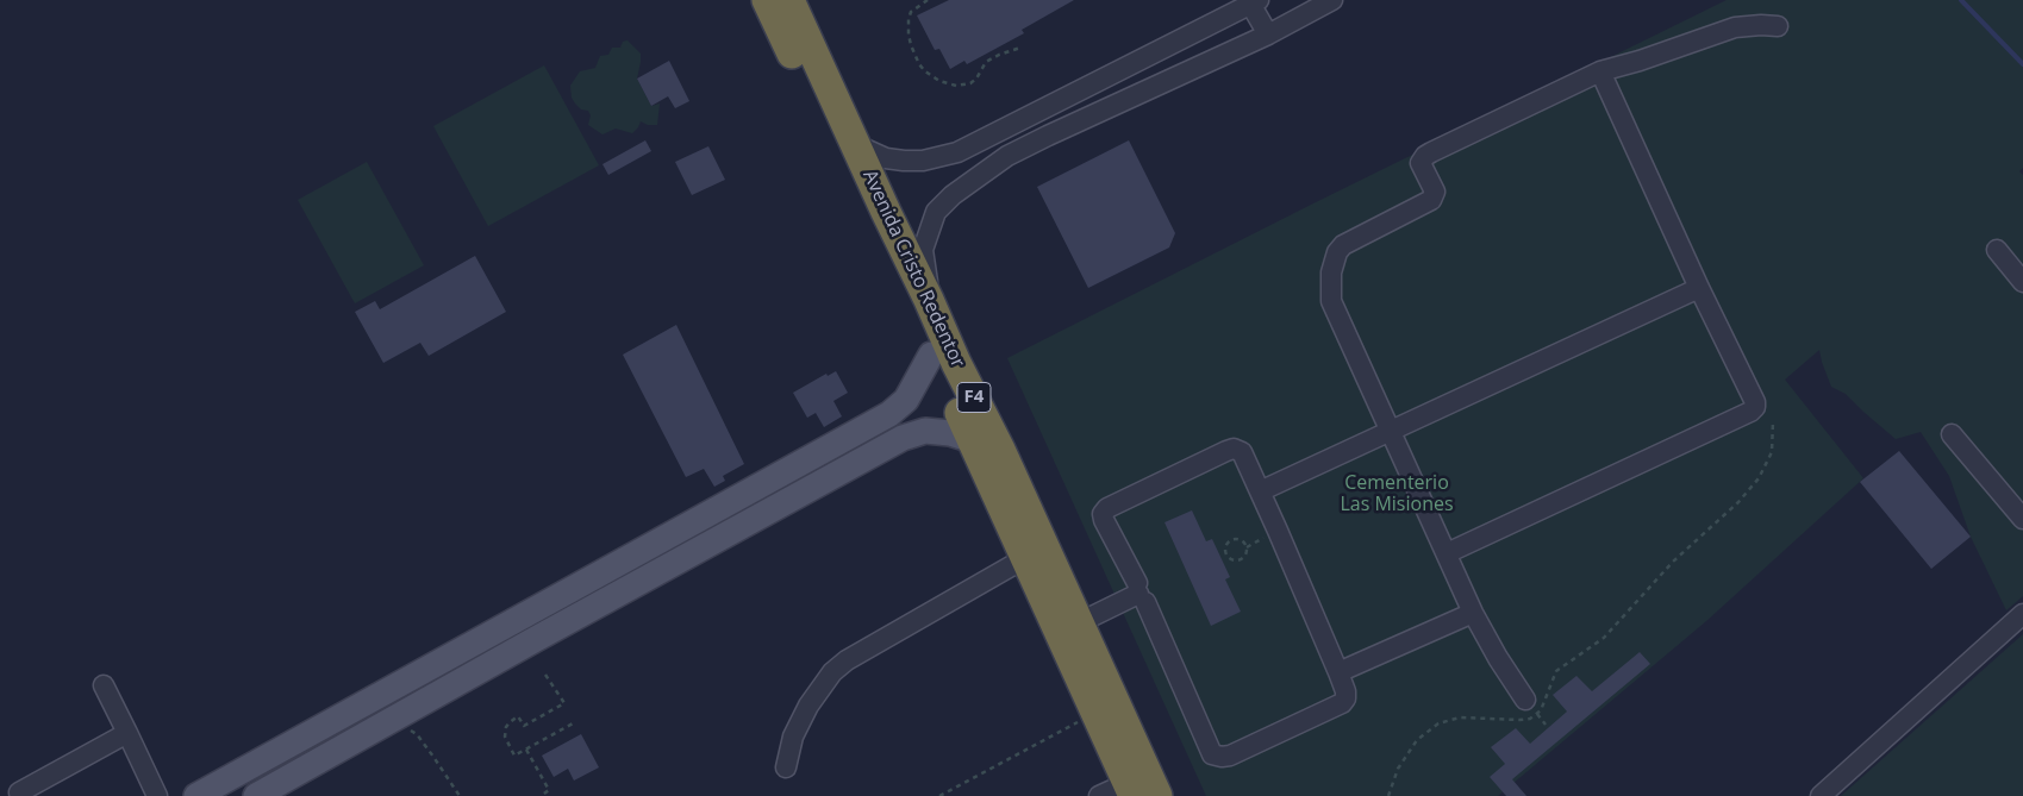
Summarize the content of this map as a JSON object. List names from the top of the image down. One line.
{"streets":{"highway":["Avenida Cristo Redentor","F4"]},"parks":["Cementerio Las Misiones"]}
